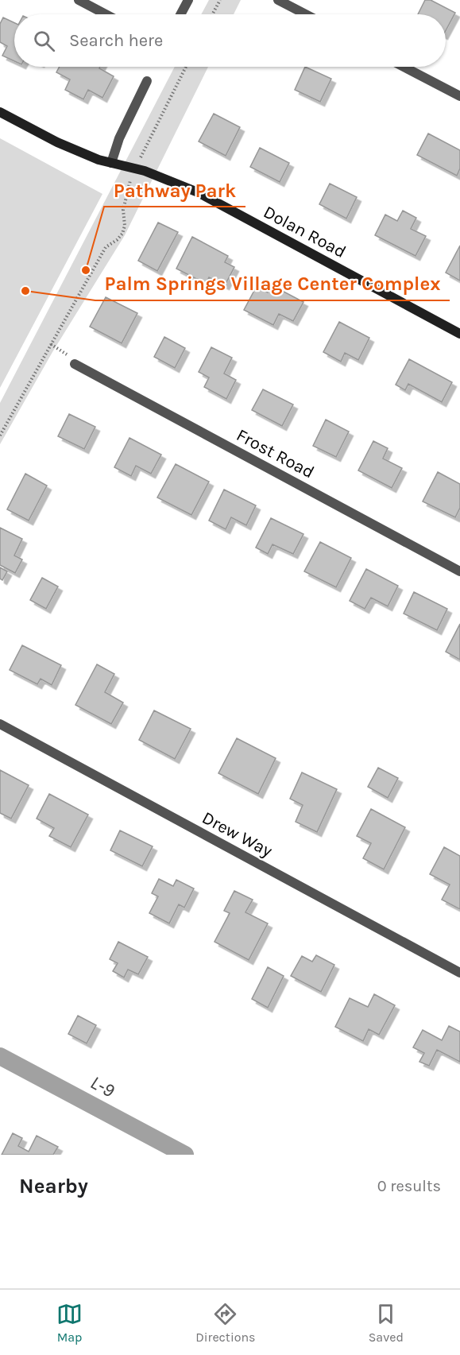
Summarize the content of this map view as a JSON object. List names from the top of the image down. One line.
{"streets":{"street":["Dolan Road","Frost Road","Drew Way"]},"water":["L-9"],"places":["Pathway Park","Palm Springs Village Center Complex"],"page":{"search":"Search here","heading":["Nearby","0 results"],"nav":["Map","Directions","Saved"]}}
